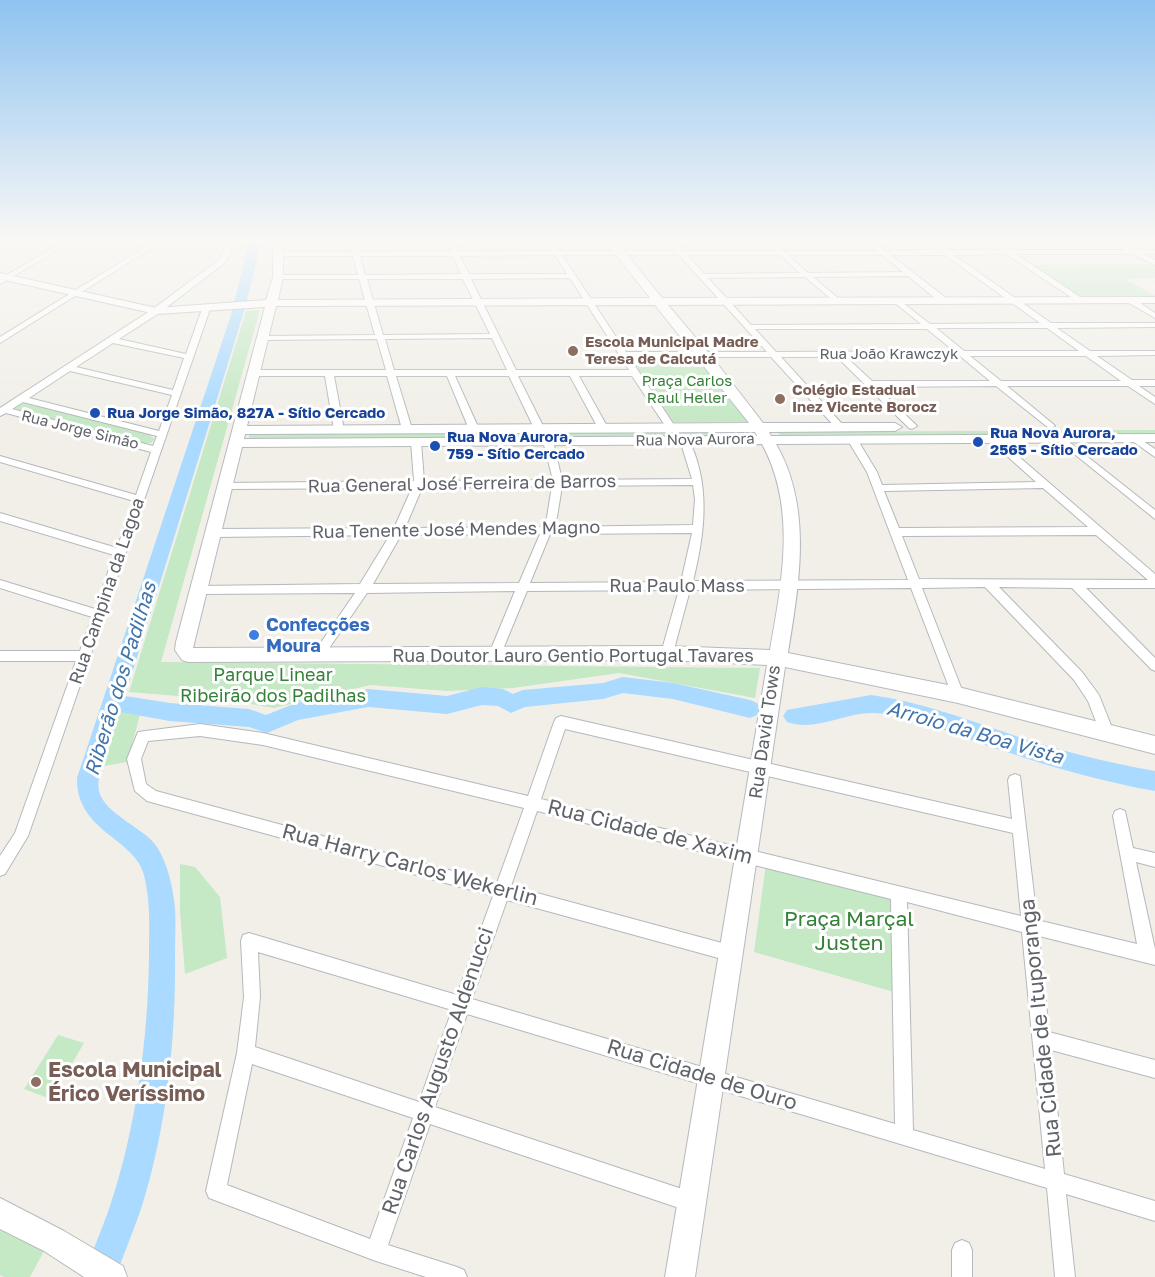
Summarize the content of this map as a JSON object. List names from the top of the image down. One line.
{"streets":{"main road":["Rua Nova Aurora","Rua Doutor Lauro Gentio Portugal Tavares","Rua David Tows"],"street":["Rua João Krawczyk","Rua Jorge Simão","Rua General José Ferreira de Barros","Rua Tenente José Mendes Magno","Rua Paulo Mass","Rua Campina da Lagoa","Rua Cidade de Xaxim","Rua Harry Carlos Wekerlin","Rua Cidade de Ituporanga","Rua Carlos Augusto Aldenucci","Rua Cidade de Ouro"]},"crossings":[["Rua João Krawczyk","Rua David Tows"],["Rua Jorge Simão","Rua Campina da Lagoa"],["Rua Nova Aurora","Rua David Tows"],["Rua Paulo Mass","Rua Doutor Lauro Gentio Portugal Tavares"],["Rua Paulo Mass","Rua David Tows"],["Rua Doutor Lauro Gentio Portugal Tavares","Rua David Tows"],["Rua David Tows","Rua Cidade de Xaxim"],["Rua David Tows","Rua Harry Carlos Wekerlin"],["Rua David Tows","Rua Carlos Augusto Aldenucci"],["Rua David Tows","Rua Cidade de Ouro"],["Rua Cidade de Xaxim","Rua Harry Carlos Wekerlin"],["Rua Cidade de Xaxim","Rua Cidade de Ituporanga"],["Rua Cidade de Xaxim","Rua Carlos Augusto Aldenucci"],["Rua Harry Carlos Wekerlin","Rua Carlos Augusto Aldenucci"],["Rua Cidade de Ituporanga","Rua Cidade de Ouro"],["Rua Carlos Augusto Aldenucci","Rua Cidade de Ouro"]],"water":["Riberão dos Padilhas","Arroio da Boa Vista"],"parks":["Praça Carlos Raul Heller","Parque Linear Ribeirão dos Padilhas","Praça Marçal Justen"],"places":["Escola Municipal Madre Teresa de Calcutá","Colégio Estadual Inez Vicente Borocz","Rua Jorge Simão, 827A - Sítio Cercado","Rua Nova Aurora, 2565 - Sítio Cercado","Rua Nova Aurora, 759 - Sítio Cercado","Confecções Moura","Escola Municipal Érico Veríssimo"]}
